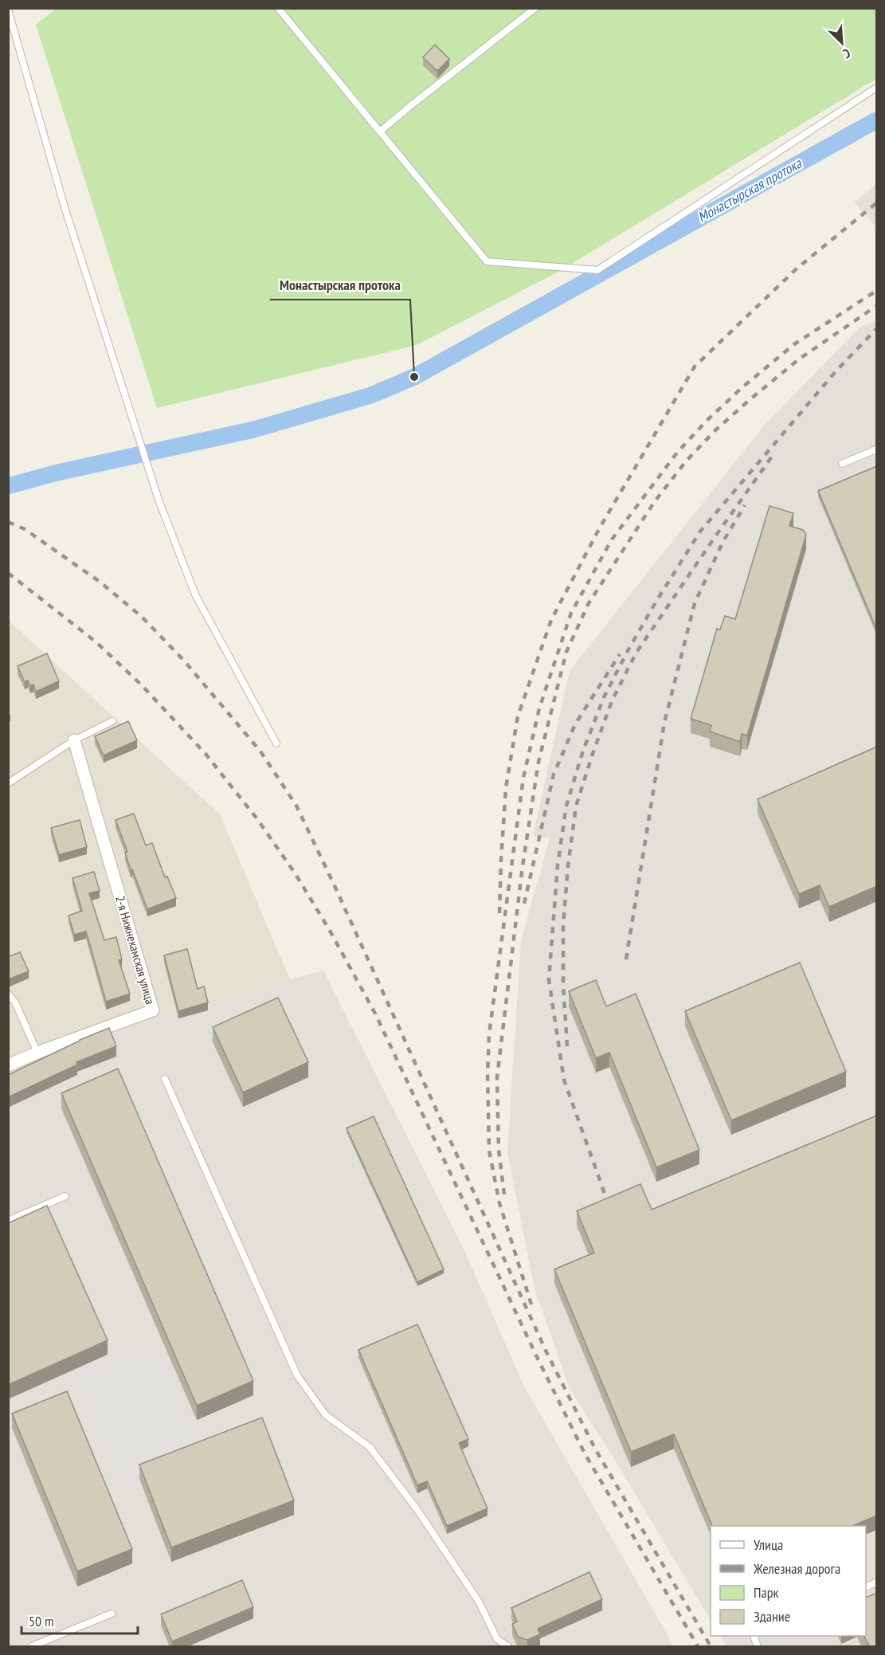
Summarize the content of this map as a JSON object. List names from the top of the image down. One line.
{"streets":{"street":["2-я Нижнекамская улица"]},"water":["Монастырская протока"],"places":["Монастырская протока"],"legend":["Улица","Железная дорога","Парк","Здание"],"scale_bar":"50 m","north":"bottom right"}
